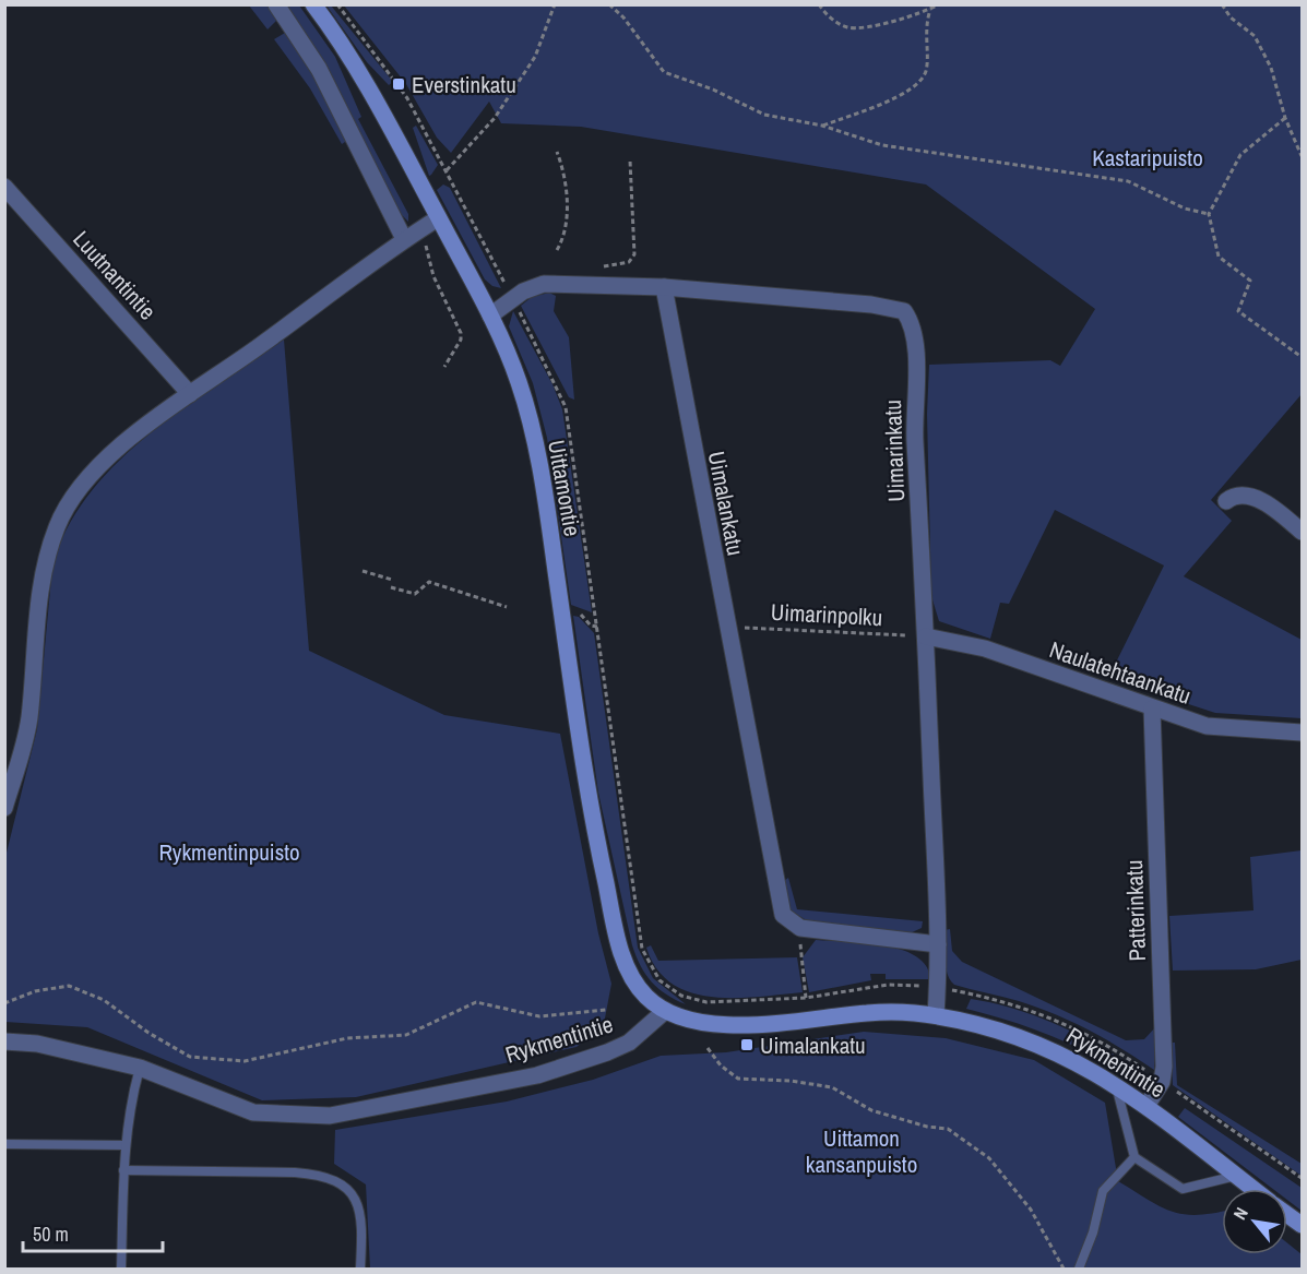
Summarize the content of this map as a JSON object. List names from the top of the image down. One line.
{"streets":{"street":["Luutnantintie","Uimarinkatu","Uittamontie","Uimalankatu","Naulatehtaankatu","Patterinkatu","Rykmentintie"],"path":["Uimarinpolku"]},"crossings":[["Uimarinkatu","Uittamontie"],["Uimarinkatu","Uimalankatu"],["Uimarinkatu","Uimarinpolku"],["Uimarinkatu","Naulatehtaankatu"],["Uimarinkatu","Rykmentintie"],["Uittamontie","Rykmentintie"],["Uimalankatu","Uimarinpolku"],["Uimarinpolku","Naulatehtaankatu"],["Naulatehtaankatu","Patterinkatu"],["Patterinkatu","Rykmentintie"]],"parks":["Kastaripuisto","Rykmentinpuisto","Uittamon kansanpuisto"],"places":{"transit":["Everstinkatu","Uimalankatu"]},"scale_bar":"50 m","north":"top left"}
